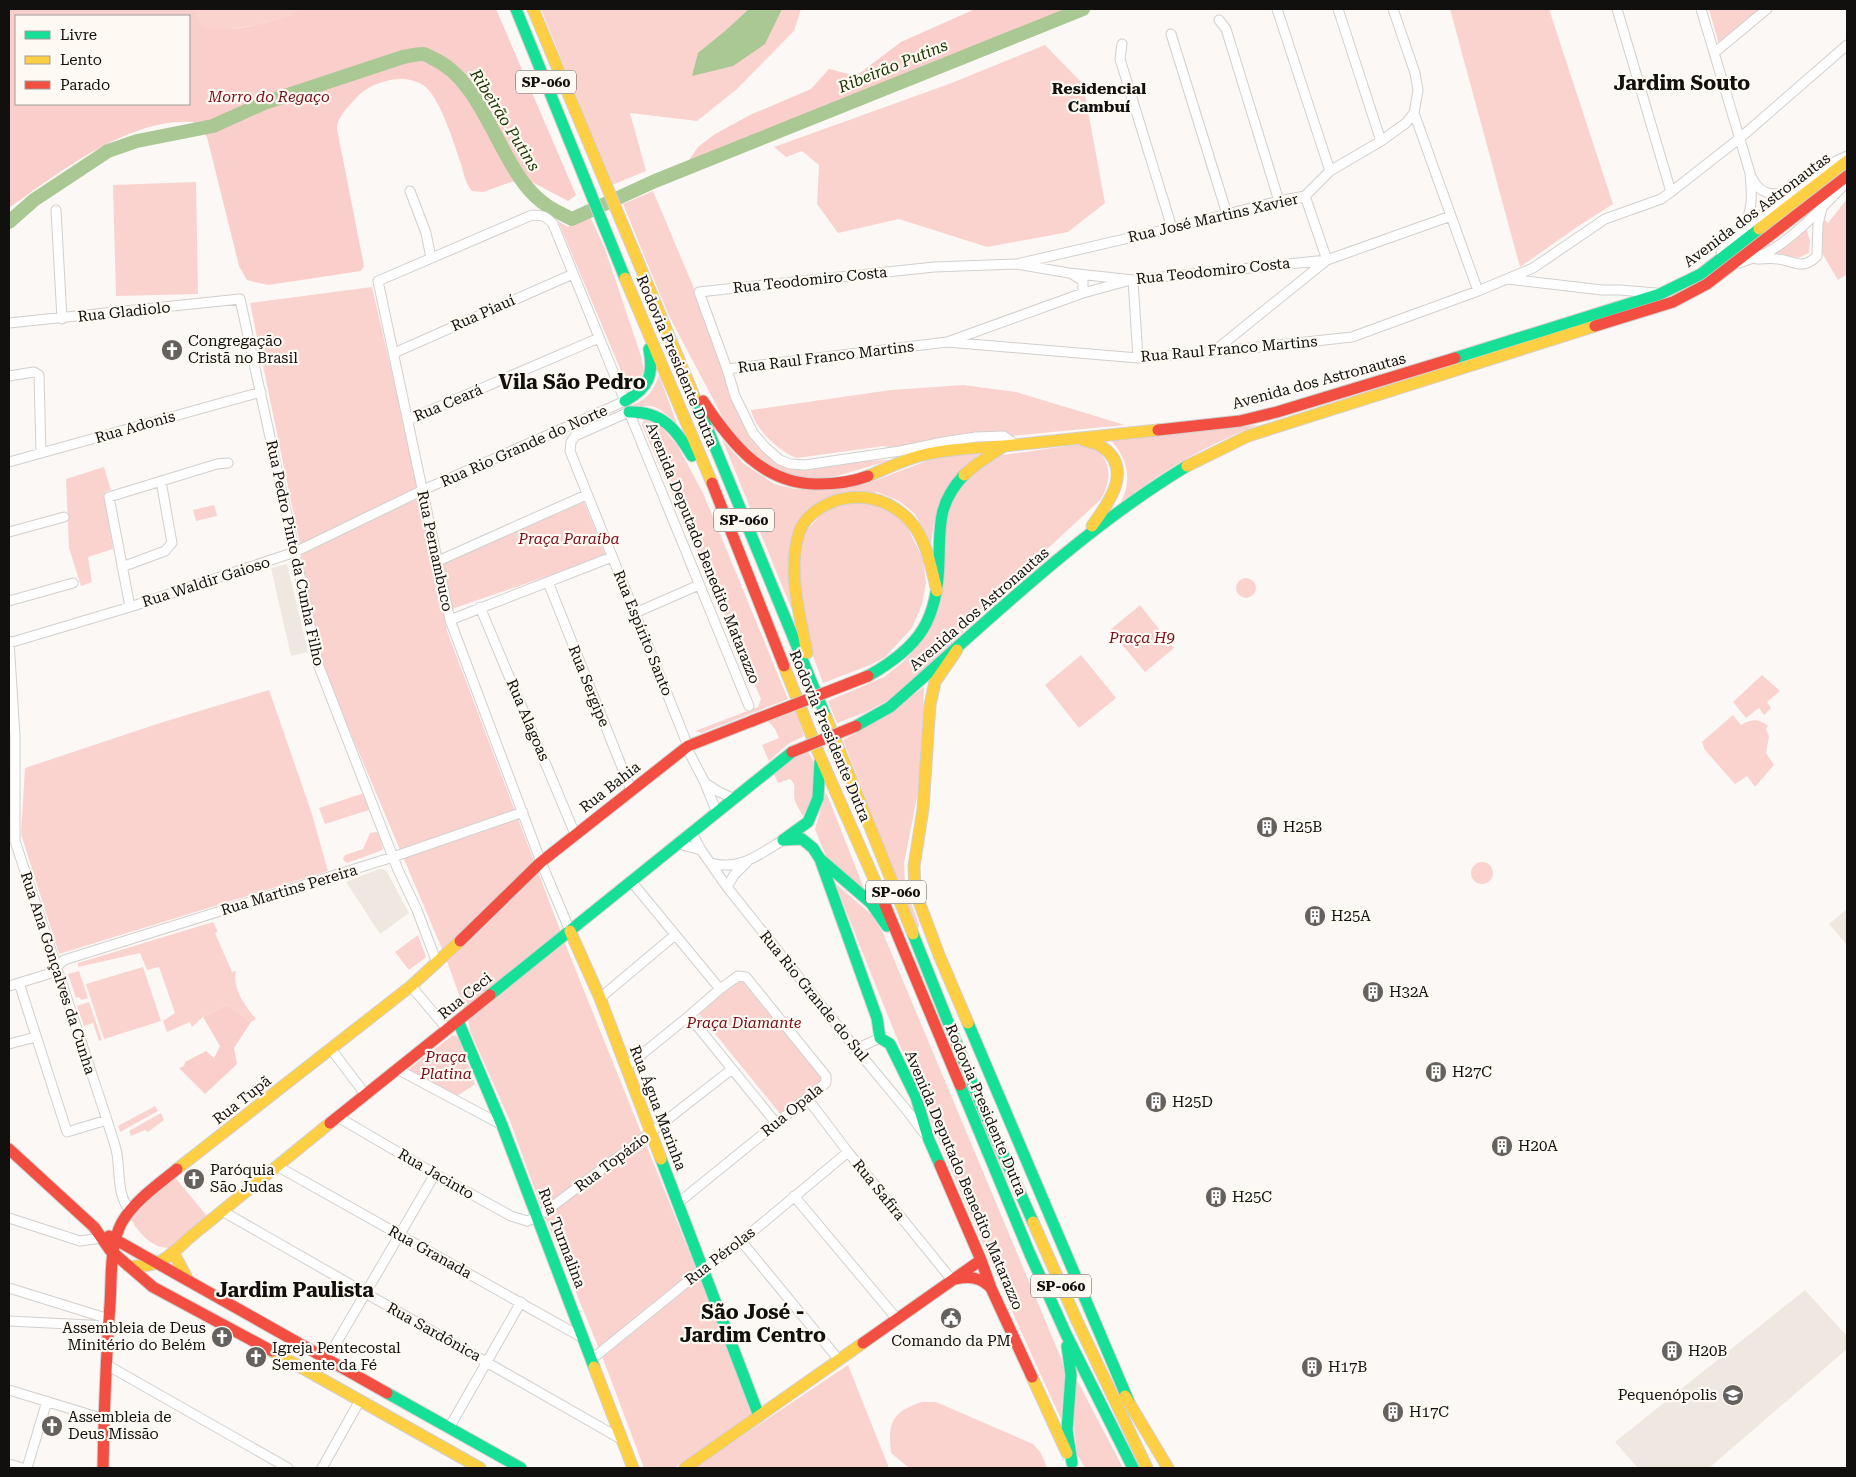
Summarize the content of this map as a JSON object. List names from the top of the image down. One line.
{"streets":{"main road":["SP-060","Avenida dos Astronautas","Rodovia Presidente Dutra","Avenida Deputado Benedito Matarazzo","Rua Bahia","Rua Ceci","Rua Tupã","Rua Água Marinha","Rua Turmalina"],"street":["Rua José Martins Xavier","Rua Teodomiro Costa","Rua Gladiolo","Rua Piauí","Rua Raul Franco Martins","Rua Ceará","Rua Adonis","Rua Rio Grande do Norte","Rua Pernambuco","Rua Pedro Pinto da Cunha Filho","Rua Waldir Gaioso","Rua Espírito Santo","Rua Sergipe","Rua Alagoas","Rua Martins Pereira","Rua Ana Gonçalves da Cunha","Rua Rio Grande do Sul","Rua Opala","Rua Topázio","Rua Jacinto","Rua Safira","Rua Granada","Rua Pérolas","Rua Sardônica"]},"crossings":[["Avenida dos Astronautas","Rua Bahia"],["Avenida dos Astronautas","Rua Ceci"],["Rua José Martins Xavier","Rua Teodomiro Costa"],["Rua Teodomiro Costa","Rua Raul Franco Martins"],["Rua Gladiolo","Rua Pedro Pinto da Cunha Filho"],["Rua Piauí","Rua Pernambuco"],["Rua Piauí","Avenida Deputado Benedito Matarazzo"],["Rua Ceará","Rua Pernambuco"],["Rua Ceará","Avenida Deputado Benedito Matarazzo"],["Rua Adonis","Rua Pedro Pinto da Cunha Filho"],["Rua Rio Grande do Norte","Rua Pernambuco"],["Rua Rio Grande do Norte","Avenida Deputado Benedito Matarazzo"],["Rua Rio Grande do Norte","Rua Waldir Gaioso"],["Rua Rio Grande do Norte","Rua Espírito Santo"],["Rua Pernambuco","Avenida Deputado Benedito Matarazzo"],["Rua Pernambuco","Rua Waldir Gaioso"],["Rua Pernambuco","Rua Martins Pereira"],["Rua Pernambuco","Rua Água Marinha"],["Rua Pedro Pinto da Cunha Filho","Rua Waldir Gaioso"],["Rua Pedro Pinto da Cunha Filho","Rua Bahia"],["Rua Pedro Pinto da Cunha Filho","Rua Martins Pereira"],["Avenida Deputado Benedito Matarazzo","Rua Espírito Santo"],["Avenida Deputado Benedito Matarazzo","Rua Rio Grande do Sul"],["Rua Waldir Gaioso","Rua Ana Gonçalves da Cunha"],["Rua Espírito Santo","Rua Bahia"],["Rua Espírito Santo","Rua Ceci"],["Rua Sergipe","Rua Bahia"],["Rua Alagoas","Rua Bahia"],["Rua Bahia","Rua Tupã"],["Rua Bahia","Rua Água Marinha"],["Rua Martins Pereira","Rua Ana Gonçalves da Cunha"],["Rua Martins Pereira","Rua Água Marinha"],["Rua Ana Gonçalves da Cunha","Rua Tupã"],["Rua Ceci","Rua Rio Grande do Sul"],["Rua Ceci","Rua Água Marinha"],["Rua Ceci","Rua Jacinto"],["Rua Ceci","Rua Turmalina"],["Rua Ceci","Rua Granada"],["Rua Ceci","Rua Sardônica"],["Rua Água Marinha","Rua Opala"],["Rua Água Marinha","Rua Topázio"],["Rua Água Marinha","Rua Pérolas"],["Rua Opala","Rua Safira"],["Rua Topázio","Rua Jacinto"],["Rua Topázio","Rua Turmalina"],["Rua Jacinto","Rua Turmalina"],["Rua Safira","Rua Pérolas"],["Rua Turmalina","Rua Granada"],["Rua Turmalina","Rua Pérolas"],["Rua Turmalina","Rua Sardônica"]],"districts":["Jardim Souto","Residencial Cambuí","Vila São Pedro","Jardim Paulista","São José - Jardim Centro"],"water":["Ribeirão Putins"],"parks":["Morro do Regaço","Praça Paraíba","Praça H9","Praça Diamante","Praça Platina"],"places":{"church":["Congregação Cristã no Brasil","Paróquia São Judas","Assembleia de Deus Minitério do Belém","Igreja Pentecostal Semente da Fé","Assembleia de Deus Missão"],"building":["H25B","H25A","H32A","H27C","H25D","H20A","H25C","H20B","H17B","H17C"],"public building":["Comando da PM"],"school or university":["Pequenópolis"]},"legend":["Livre","Lento","Parado"]}
